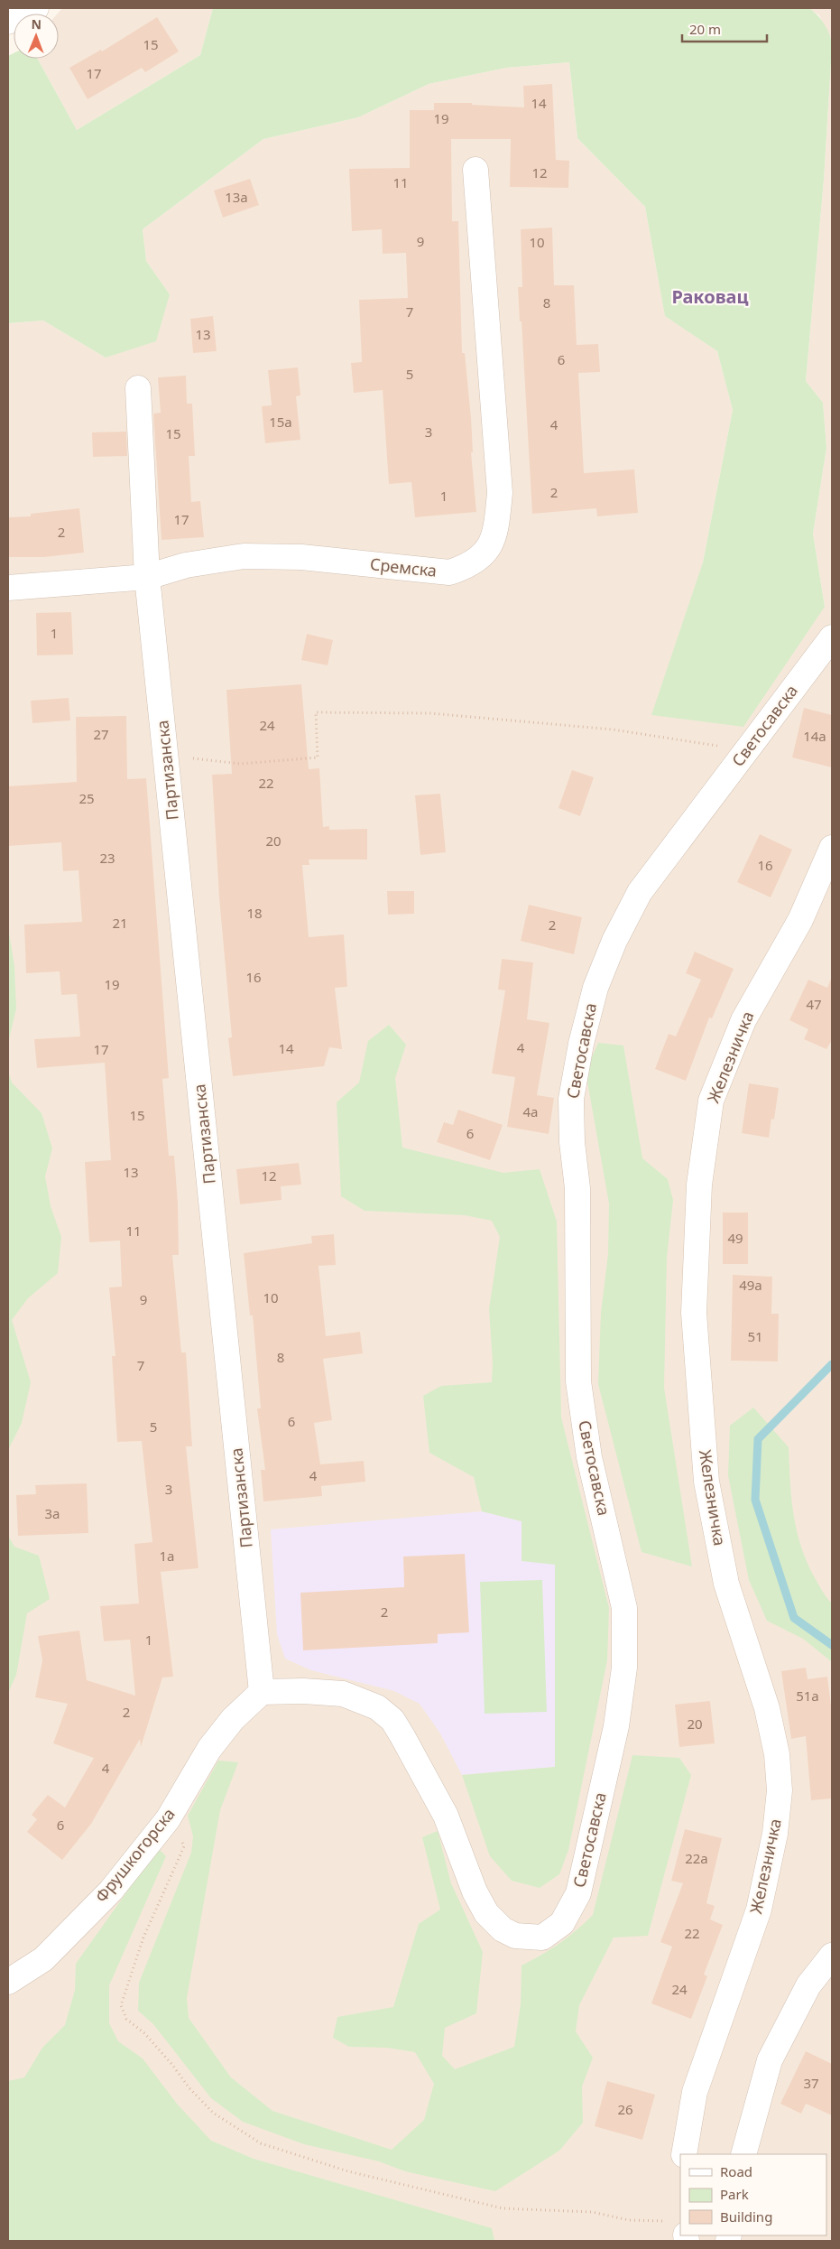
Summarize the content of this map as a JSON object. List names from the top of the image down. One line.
{"streets":{"street":["Сремска","Светосавска","Партизанска","Железничка","Фрушкогорска"]},"crossings":[["Сремска","Партизанска"],["Светосавска","Партизанска"],["Светосавска","Фрушкогорска"],["Партизанска","Фрушкогорска"]],"districts":["Раковац"],"house_numbers":["15","17","14","19","12","11","13a","9","10","8","7","13","6","5","15a","4","3","15","2","1","17","2","1","24","27","14a","22","25","20","23","16","18","21","2","16","19","47","4","14","17","4a","15","6","13","12","11","49","49a","10","9","51","8","7","6","5","4","3","3a","1a","2","1","51a","2","20","4","6","22a","22","24","37","26"],"legend":["Road","Park","Building"],"scale_bar":"20 m","north":"top"}
